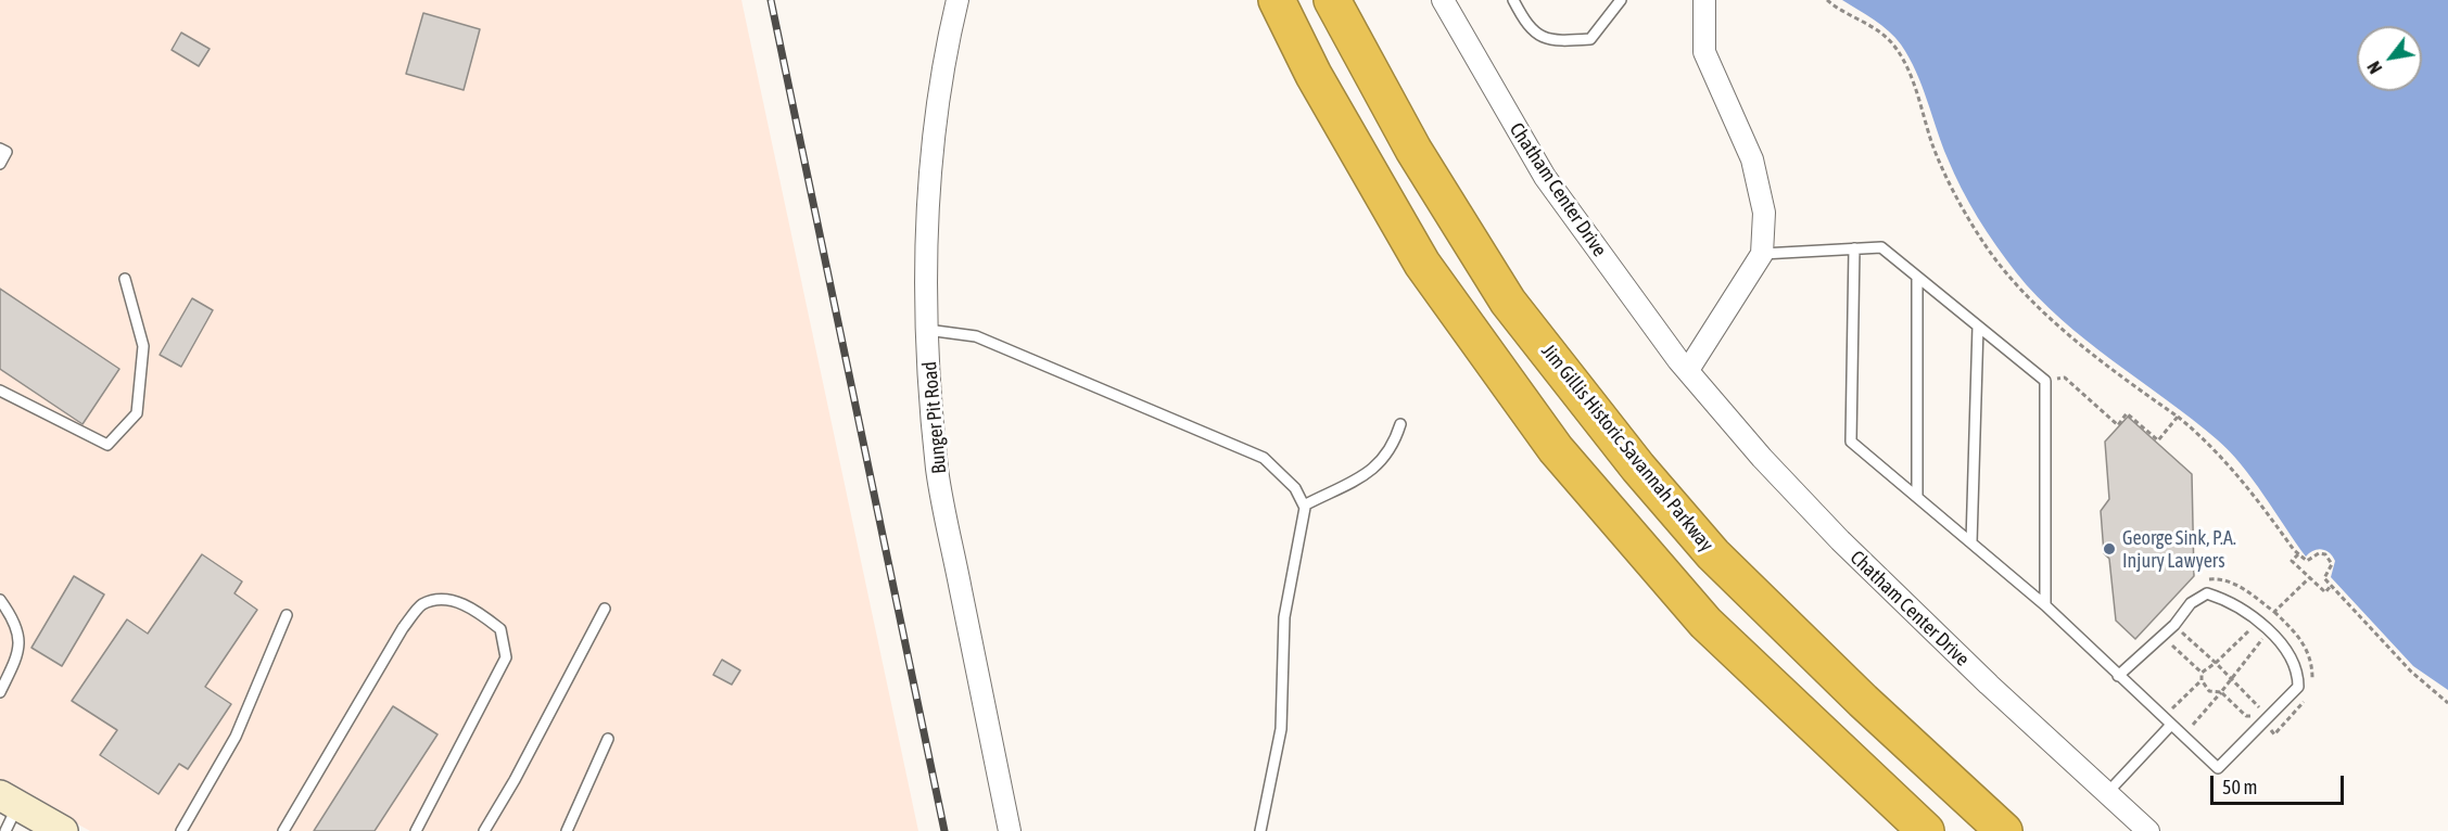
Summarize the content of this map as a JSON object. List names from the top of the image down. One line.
{"streets":{"highway":["Jim Gillis Historic Savannah Parkway"],"street":["Chatham Center Drive","Bunger Pit Road"]},"places":["George Sink, P.A. Injury Lawyers"],"scale_bar":"50 m","north":"bottom left"}
